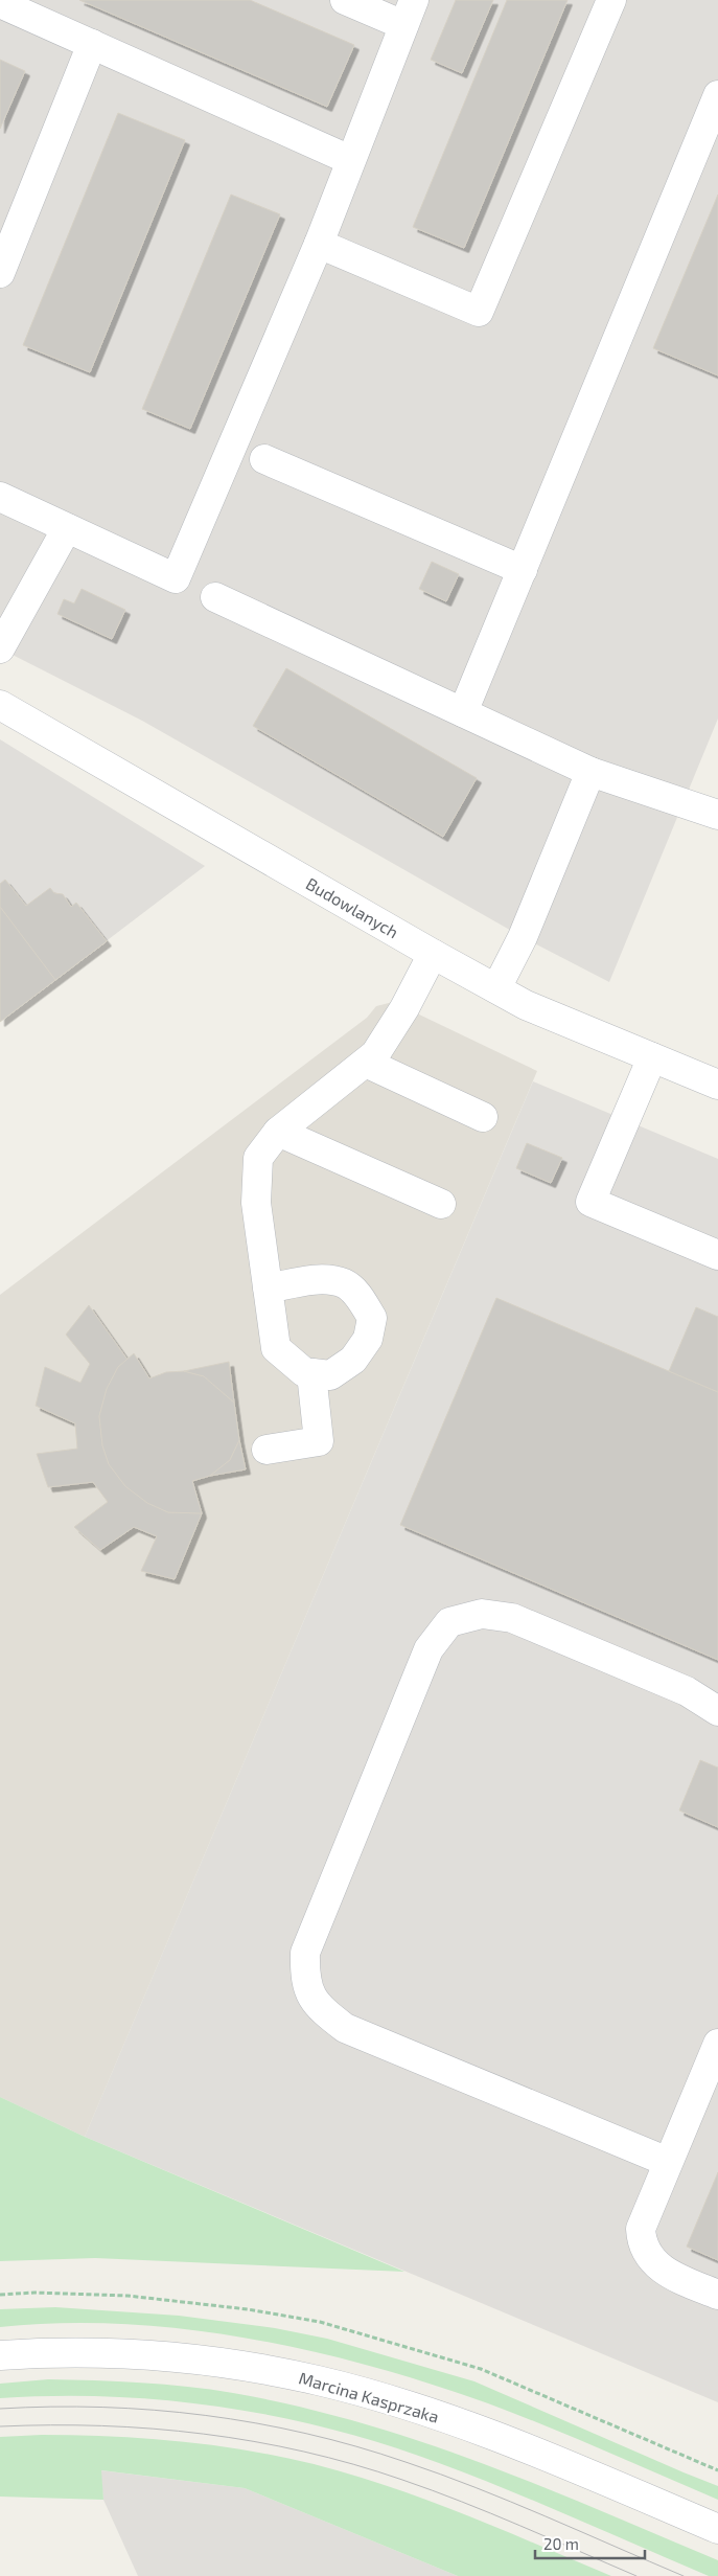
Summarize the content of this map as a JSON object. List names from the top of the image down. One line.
{"streets":{"street":["Budowlanych","Marcina Kasprzaka"]},"scale_bar":"20 m"}
